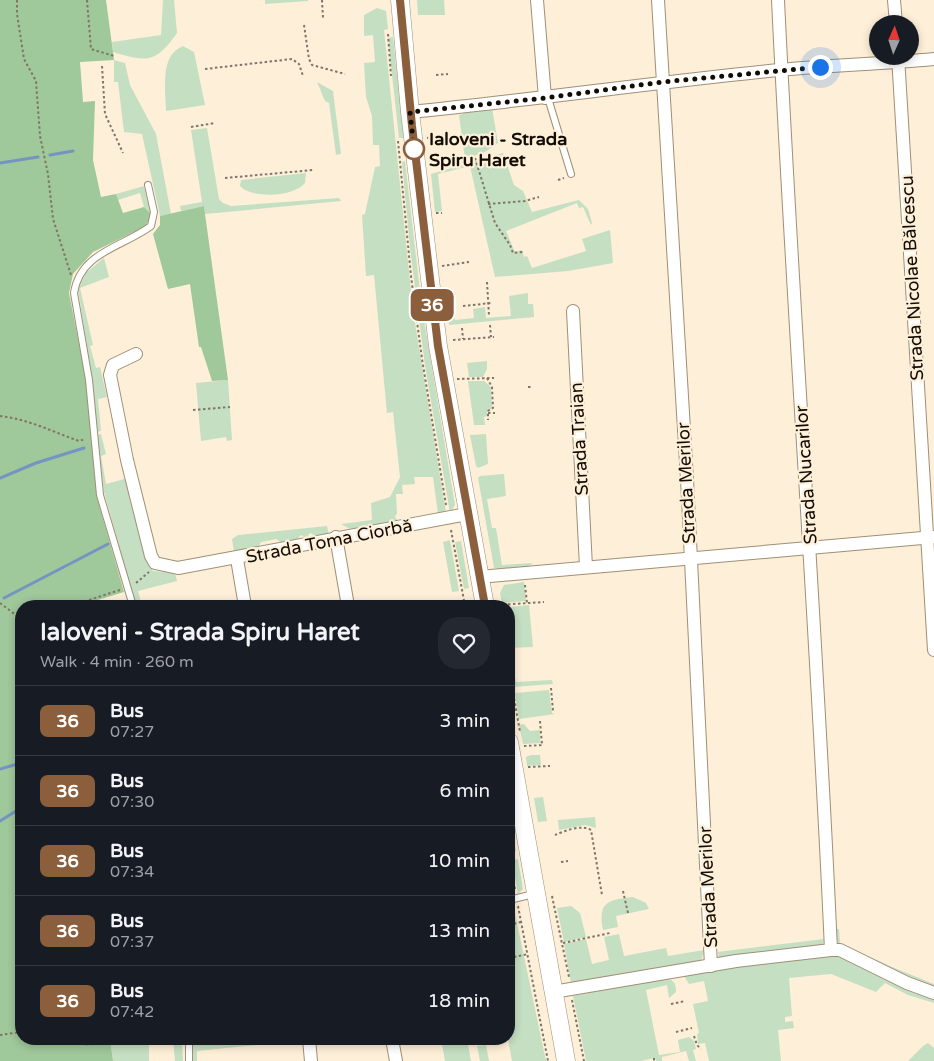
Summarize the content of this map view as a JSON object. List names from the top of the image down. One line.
{"streets":{"street":["Strada Nicolae Bălcescu","Strada Traian","Strada Nucarilor","Strada Merilor","Strada Toma Ciorbă"]},"places":["Ialoveni - Strada Spiru Haret"],"lines":["bus line 36"],"north":"top","page":{"on_map":"36","heading":["Ialoveni - Strada Spiru Haret","Walk · 4 min · 260 m"],"list":[{"mark":"36","name":"Bus","note":"07:27","value":"3 min"},{"mark":"36","name":"Bus","note":"07:30","value":"6 min"},{"mark":"36","name":"Bus","note":"07:34","value":"10 min"},{"mark":"36","name":"Bus","note":"07:37","value":"13 min"},{"mark":"36","name":"Bus","note":"07:42","value":"18 min"}]}}
